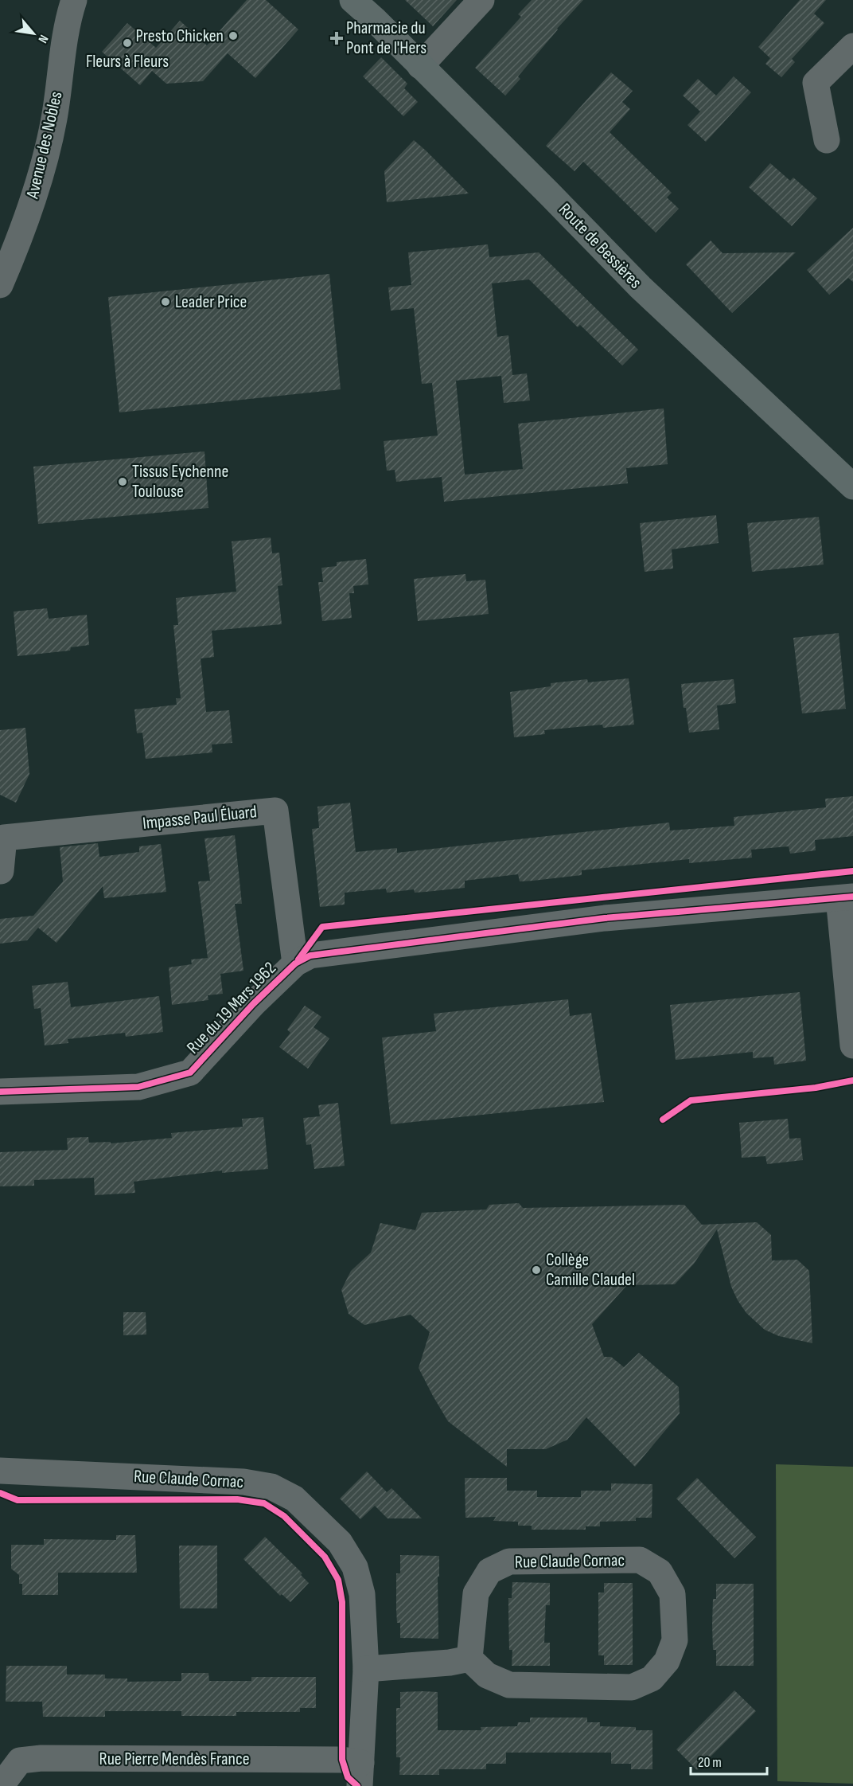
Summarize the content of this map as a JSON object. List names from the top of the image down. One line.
{"streets":{"main road":["Route de Bessières"],"street":["Avenue des Nobles","Impasse Paul Éluard","Rue du 19 Mars 1962","Rue Claude Cornac","Rue Pierre Mendès France"]},"crossings":[["Impasse Paul Éluard","Rue du 19 Mars 1962"],["Rue Claude Cornac","Rue Pierre Mendès France"]],"places":{"other":["Presto Chicken","Fleurs à Fleurs","Leader Price","Tissus Eychenne Toulouse","Collège Camille Claudel"],"health":["Pharmacie du Pont de l'Hers"]},"scale_bar":"20 m","north":"bottom right"}
